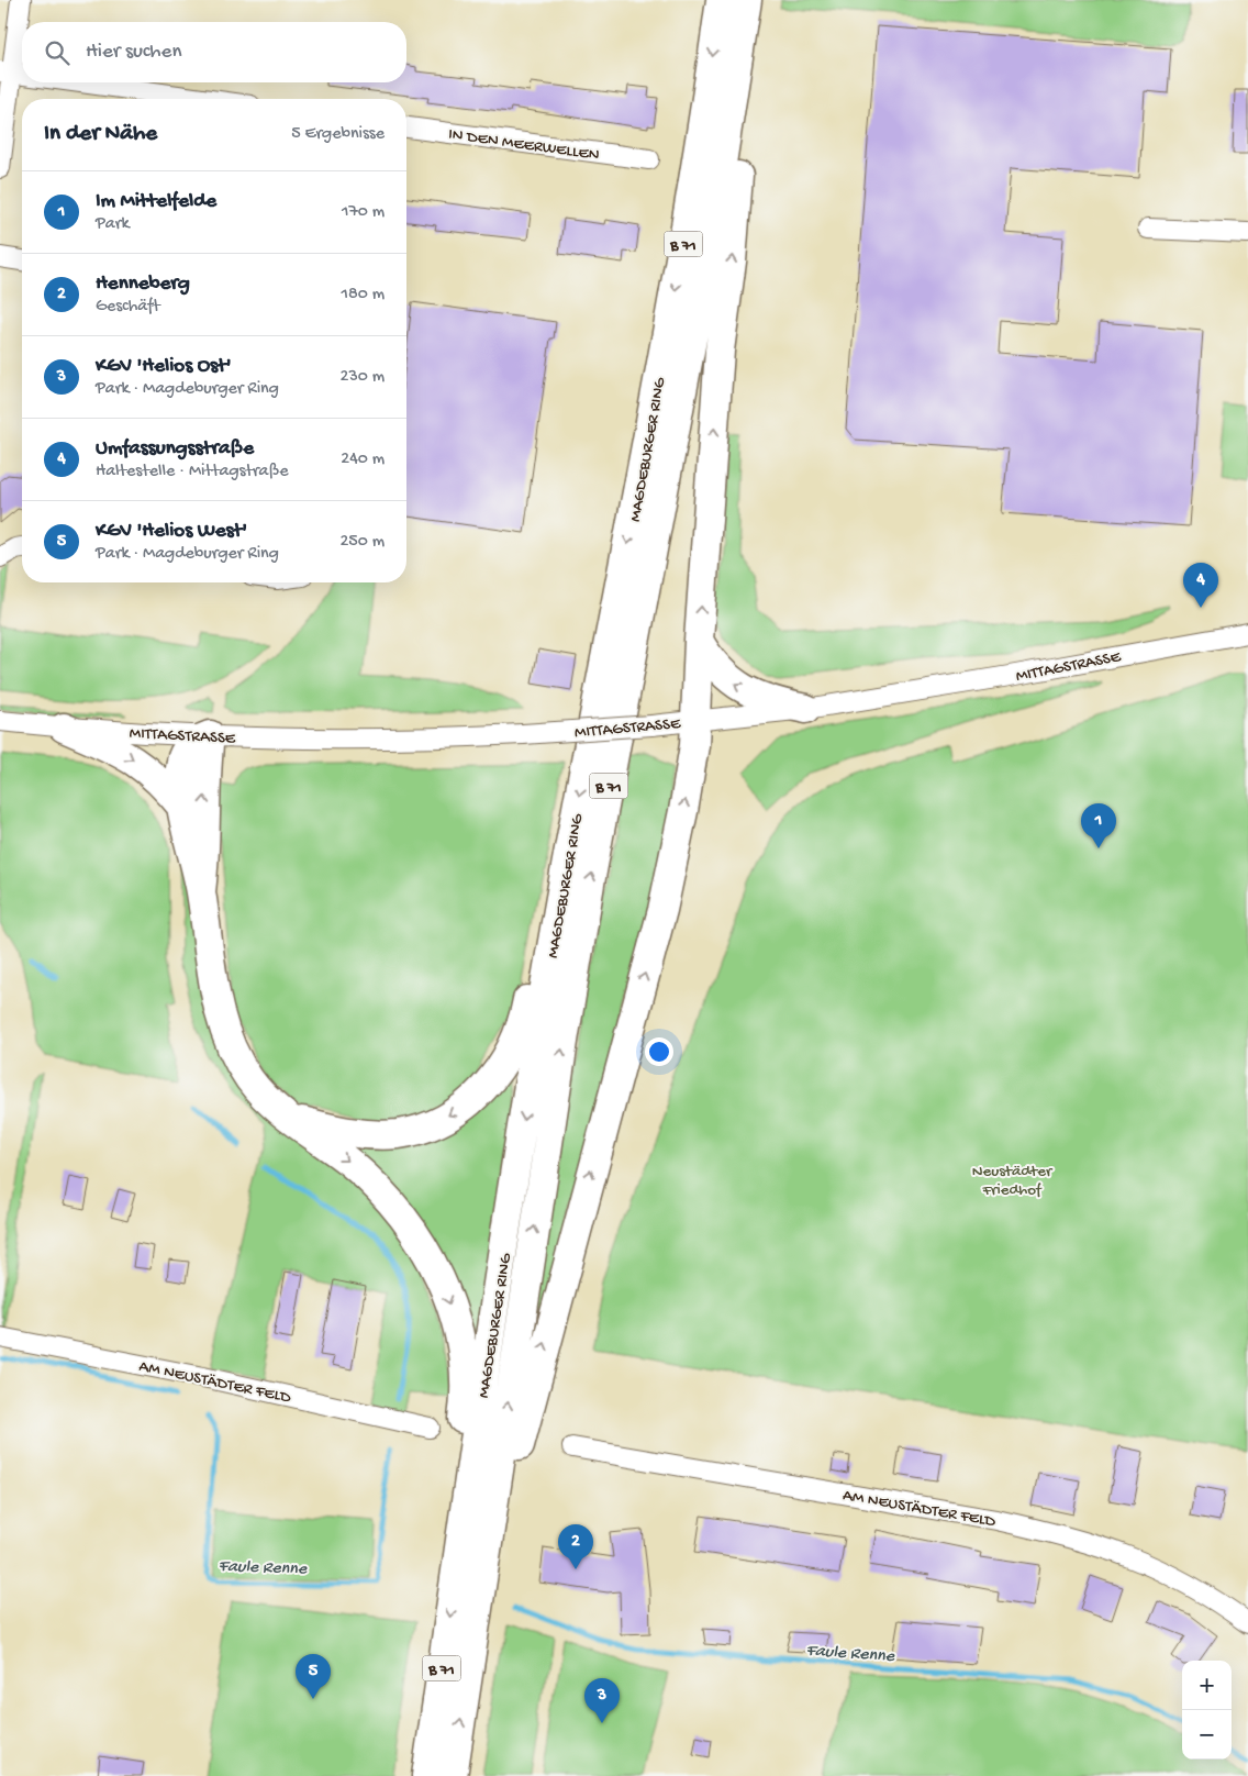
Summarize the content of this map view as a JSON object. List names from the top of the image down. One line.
{"streets":{"highway":["B 71","MAGDEBURGER RING"],"street":["IN DEN MEERWELLEN","MITTAGSTRASSE","AM NEUSTÄDTER FELD"]},"water":["Faule Renne"],"parks":["Neustädter Friedhof"],"page":{"search":"Hier suchen","heading":["In der Nähe","5 Ergebnisse"],"list":[{"mark":"1","name":"Im Mittelfelde","note":"Park","value":"170 m"},{"mark":"2","name":"Henneberg","note":"Geschäft","value":"180 m"},{"mark":"3","name":"KGV 'Helios Ost'","note":"Park · Magdeburger Ring","value":"230 m"},{"mark":"4","name":"Umfassungsstraße","note":"Haltestelle · Mittagstraße","value":"240 m"},{"mark":"5","name":"KGV 'Helios West'","note":"Park · Magdeburger Ring","value":"250 m"}],"pins":["4","1","2","5","3"],"map_buttons":["+","−"]}}
